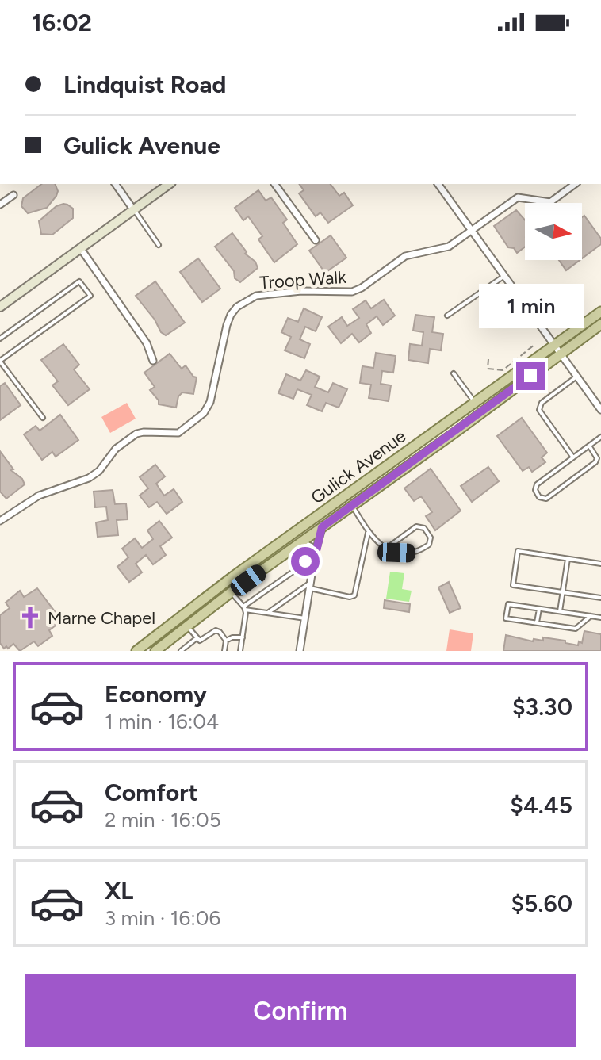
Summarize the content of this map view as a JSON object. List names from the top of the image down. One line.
{"streets":{"main road":["Gulick Avenue"],"street":["Troop Walk"]},"places":{"church":["Marne Chapel"]},"north":"right","page":{"status":"16:02","banner":["Lindquist Road","Gulick Avenue"],"bubble":"1 min","list":[{"name":"Economy","note":"1 min · 16:04","value":"$3.30"},{"name":"Comfort","note":"2 min · 16:05","value":"$4.45"},{"name":"XL","note":"3 min · 16:06","value":"$5.60"}],"buttons":"Confirm"}}
